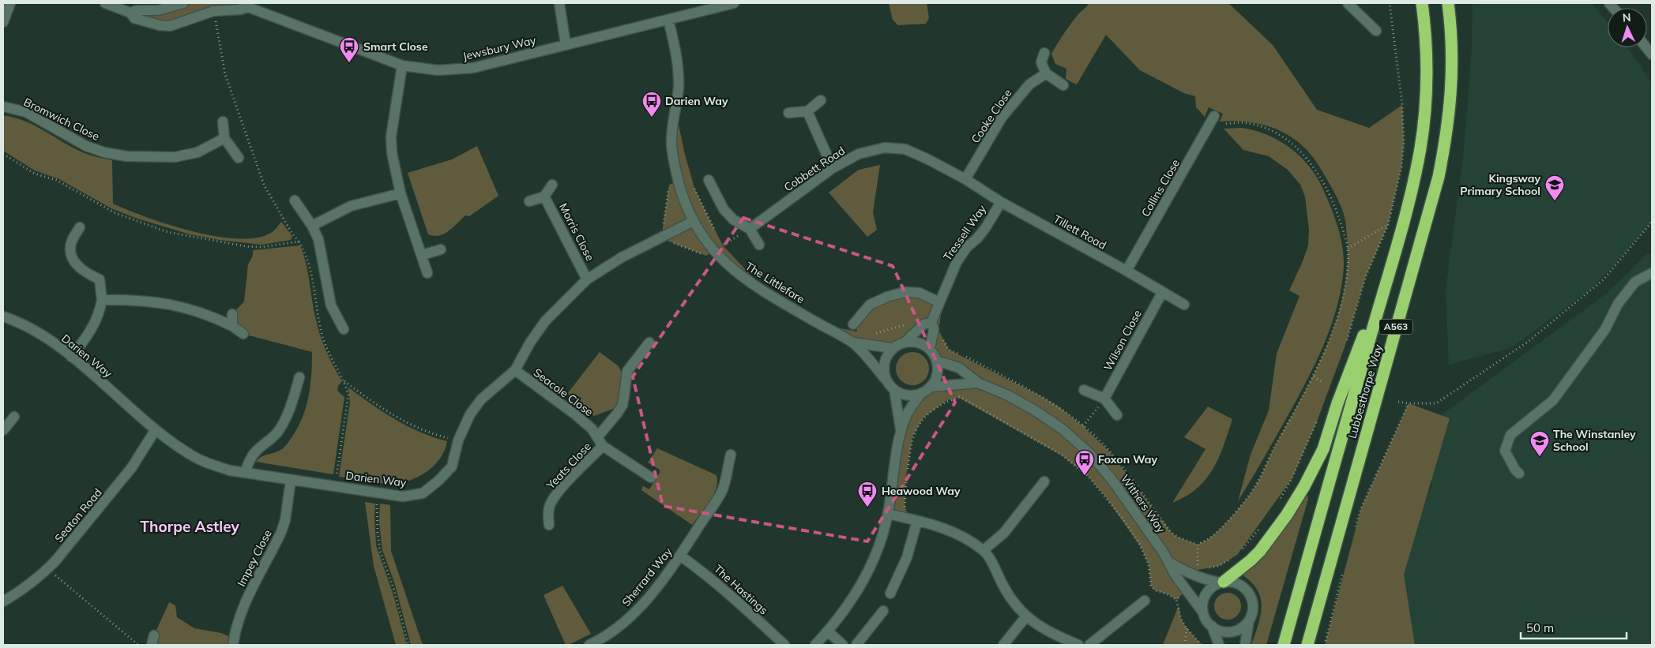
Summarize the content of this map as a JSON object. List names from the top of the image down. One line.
{"streets":{"highway":["A563","Lubbesthorpe Way"],"street":["Jewsbury Way","Cooke Close","Bromwich Close","Cobbett Road","Collins Close","Morris Close","Tillett Road","Tressell Way","The Littlefare","Wilson Close","Darien Way","Seacole Close","Yeats Close","Withers Way","Seaton Road","Impey Close","Sherrard Way","The Hastings"]},"crossings":[["Jewsbury Way","The Littlefare"],["Cooke Close","Cobbett Road"],["Cooke Close","Tillett Road"],["Cobbett Road","Tillett Road"],["Collins Close","Tillett Road"],["Morris Close","Darien Way"],["Tillett Road","Tressell Way"],["Tillett Road","Wilson Close"],["Tressell Way","The Littlefare"],["Tressell Way","Withers Way"],["The Littlefare","Darien Way"],["The Littlefare","Withers Way"],["Darien Way","Seacole Close"],["Darien Way","Seaton Road"],["Darien Way","Impey Close"],["Seacole Close","Yeats Close"],["Sherrard Way","The Hastings"]],"districts":["Thorpe Astley"],"places":{"bus stop":["Smart Close","Darien Way","Foxon Way","Heawood Way"],"school or university":["Kingsway Primary School","The Winstanley School"]},"scale_bar":"50 m","north":"top"}
